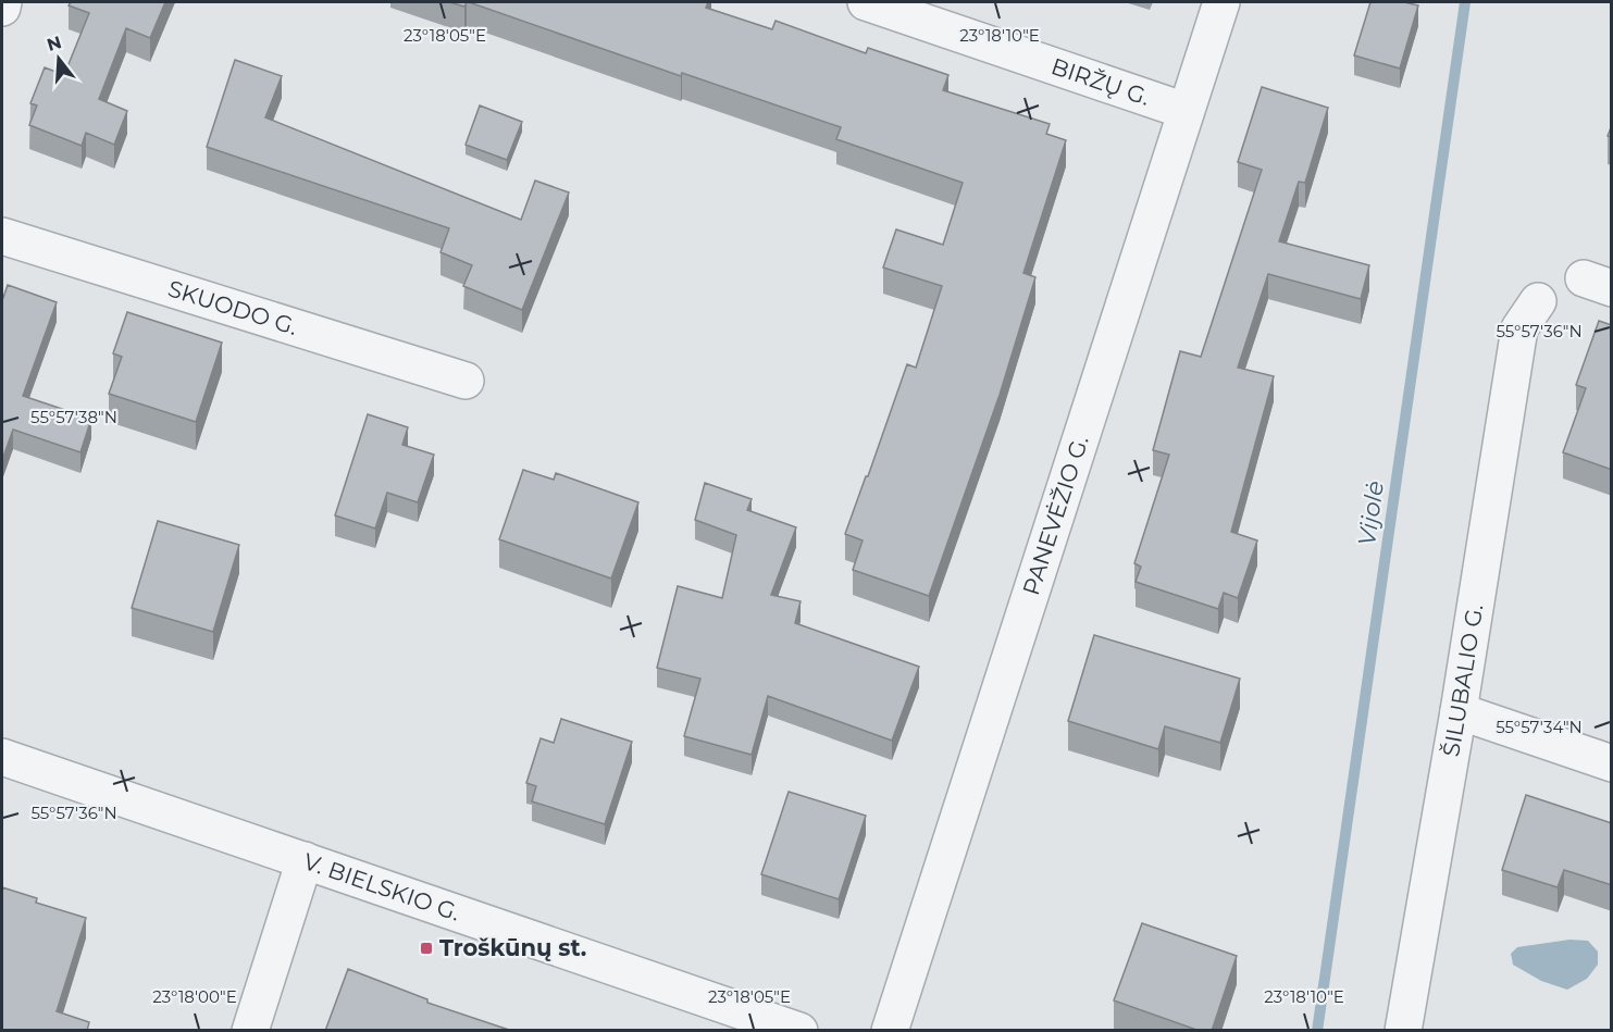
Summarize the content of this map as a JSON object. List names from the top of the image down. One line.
{"streets":{"street":["BIRŽŲ G.","SKUODO G.","PANEVĖŽIO G.","ŠILUBALIO G.","V. BIELSKIO G."]},"crossings":[["BIRŽŲ G.","PANEVĖŽIO G."]],"water":["Vijolė"],"places":{"transit":["Troškūnų st."]},"north":"top","coordinates":["23°18'05\"E","23°18'10\"E","55°57'36\"N","55°57'38\"N","55°57'34\"N","23°18'00\"E"]}
